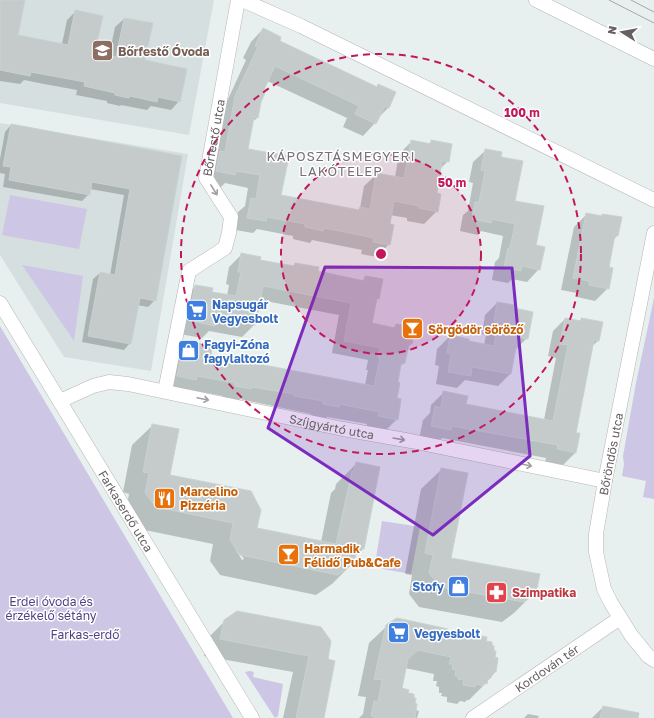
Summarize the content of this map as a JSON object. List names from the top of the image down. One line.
{"streets":{"street":["Bőrfestő utca","Szíjgyártó utca","Bőröndös utca","Farkaserdő utca","Kordován tér"]},"crossings":[["Bőrfestő utca","Szíjgyártó utca"],["Szíjgyártó utca","Bőröndös utca"],["Szíjgyártó utca","Farkaserdő utca"],["Bőröndös utca","Kordován tér"]],"one_way":["Bőrfestő utca","Szíjgyártó utca"],"districts":["KÁPOSZTÁSMEGYERI LAKÓTELEP"],"parks":["Erdei óvoda és érzékelő sétány","Farkas-erdő"],"places":{"school or university":["Bőrfestő Óvoda"],"supermarket":["Napsugár Vegyesbolt","Vegyesbolt"],"bar":["Sörgödör söröző","Harmadik Félidő Pub&Cafe"],"shop":["Fagyi-Zóna fagylaltozó","Stofy"],"restaurant":["Marcelino Pizzéria"],"pharmacy":["Szimpatika"]},"north":"left","rings":["100 m","50 m"]}
